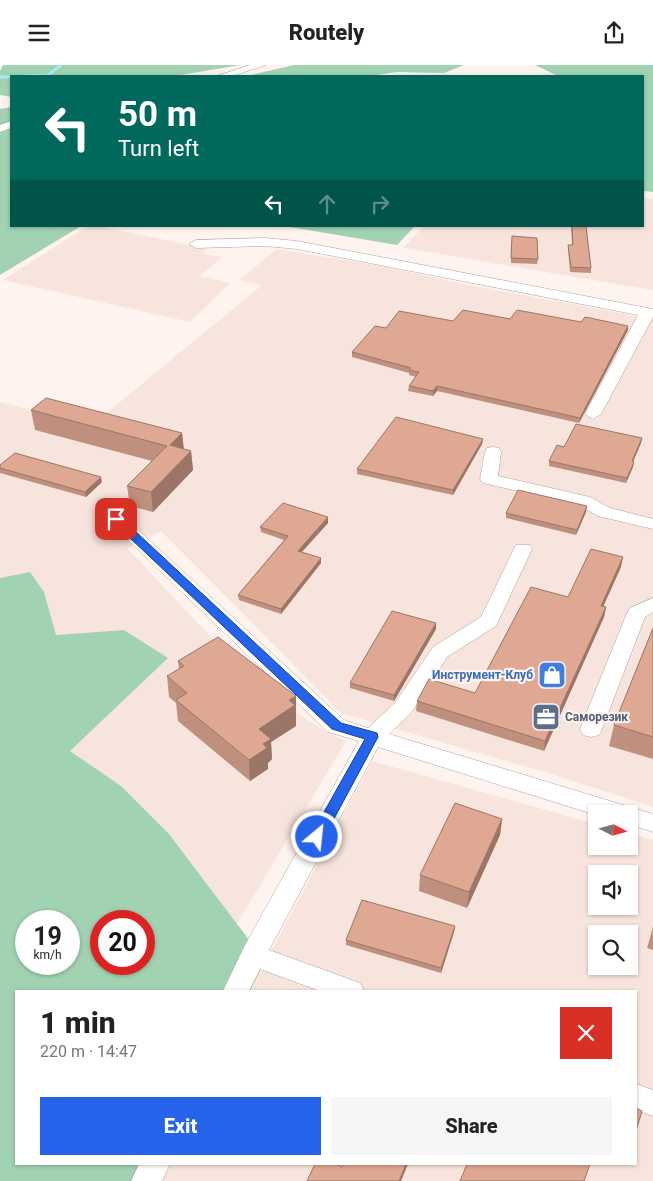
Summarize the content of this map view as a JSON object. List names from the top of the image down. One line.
{"places":{"shop":["Инструмент-Клуб"],"office":["Саморезик"]},"north":"right","page":{"header":"Routely","turn":["50 m","Turn left"],"speed":"19 km/h","limit":"20","heading":["1 min","220 m · 14:47"],"buttons":["Exit","Share"]}}
